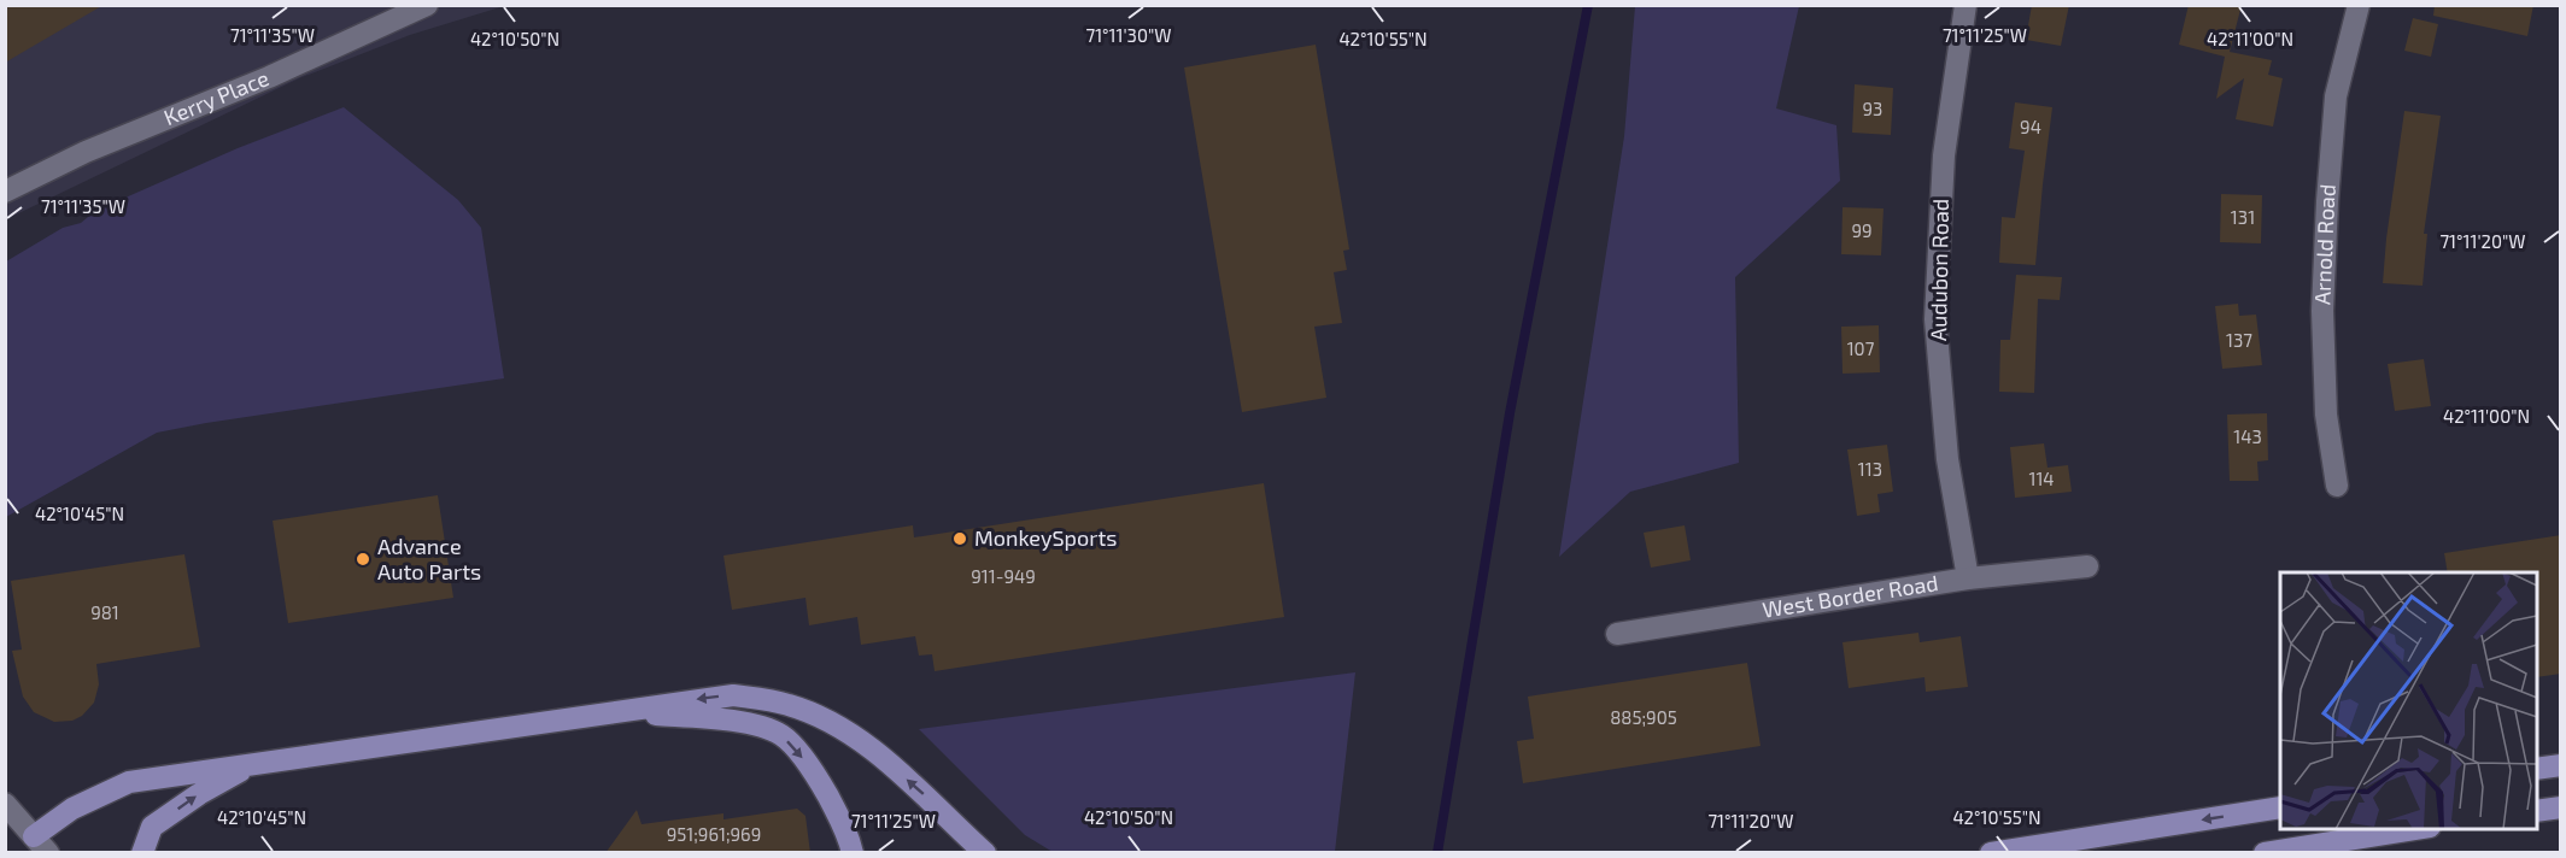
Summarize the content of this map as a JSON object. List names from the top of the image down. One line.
{"streets":{"street":["Kerry Place","Arnold Road","Audubon Road","West Border Road"]},"crossings":[["Audubon Road","West Border Road"]],"places":["MonkeySports","Advance Auto Parts"],"house_numbers":["93","94","131","99","137","107","143","113","114","911-949","981","885;905","951;961;969"],"coordinates":["71°11'35\"W","71°11'30\"W","71°11'25\"W","42°10'50\"N","42°10'55\"N","42°11'00\"N","71°11'20\"W","42°10'45\"N"]}
